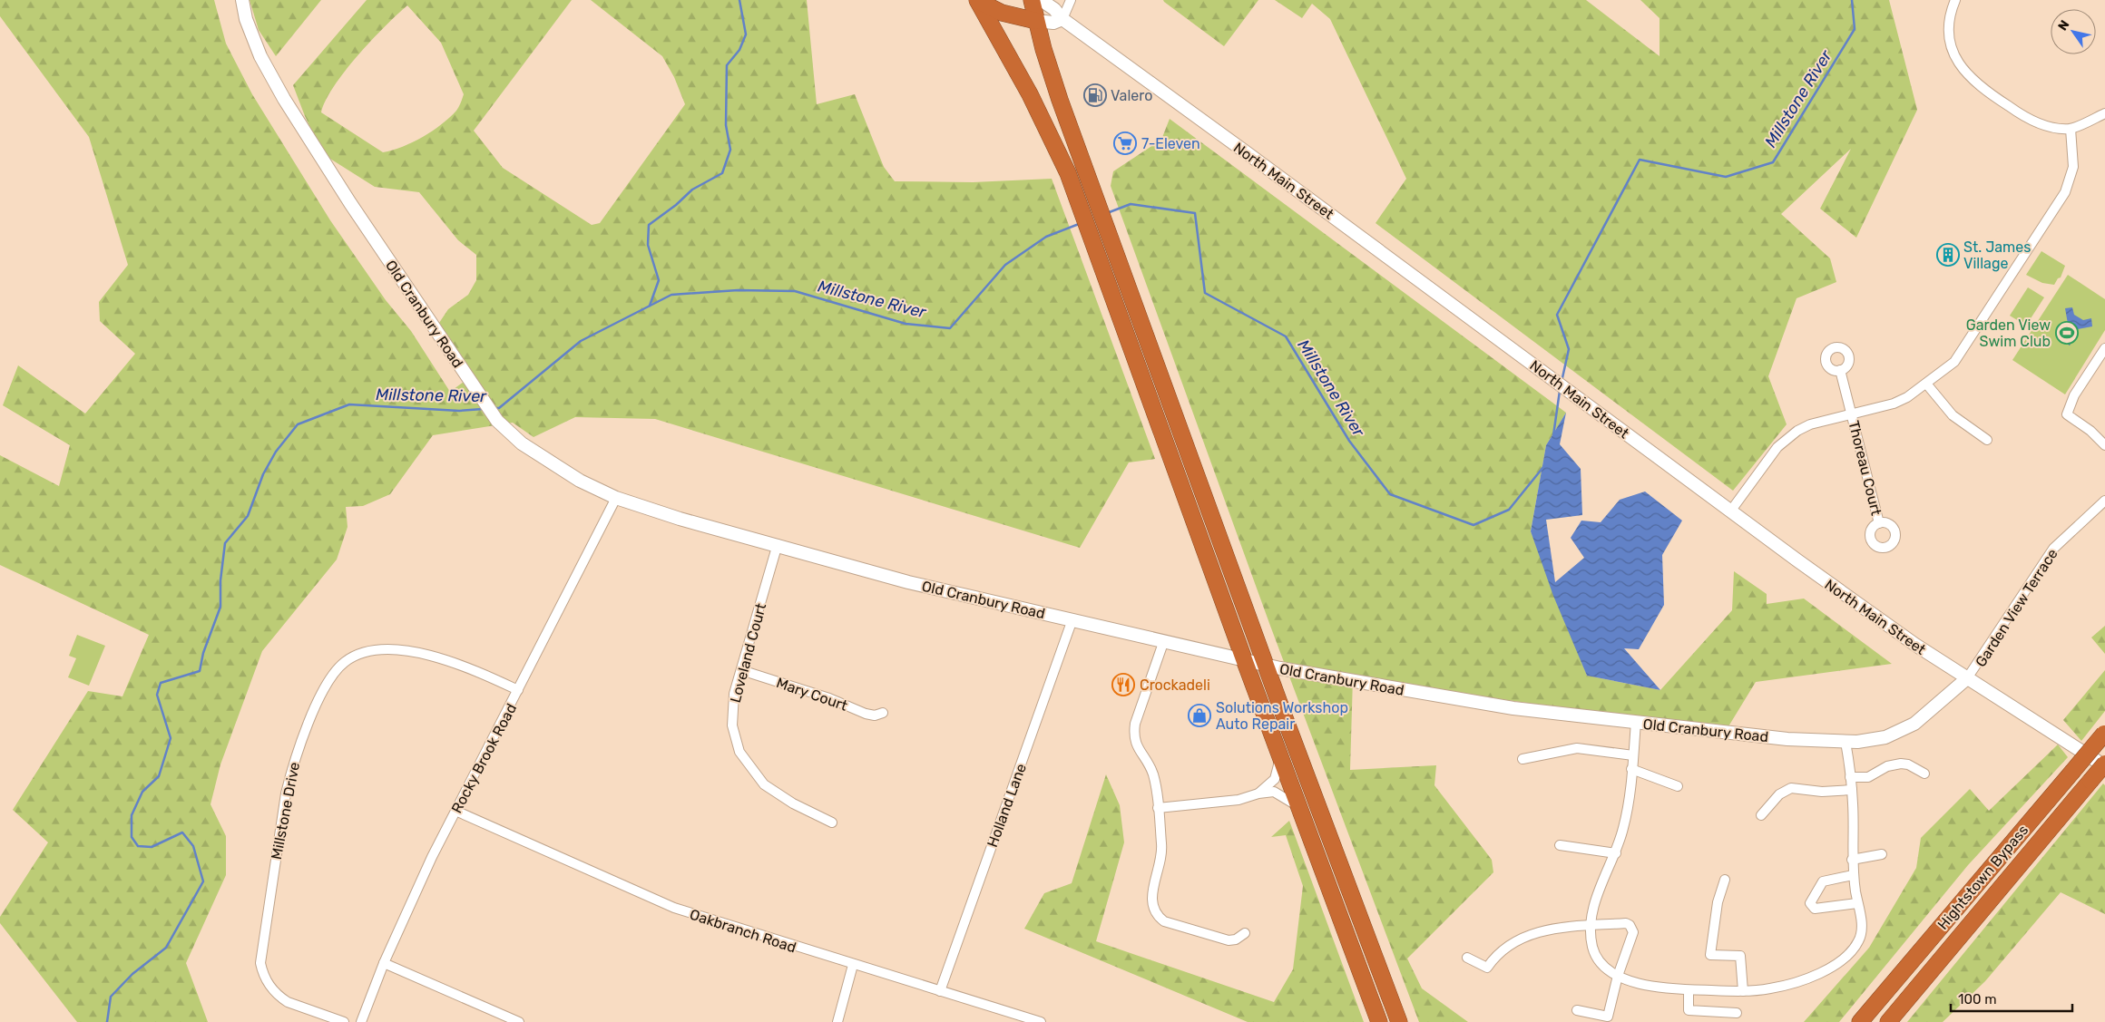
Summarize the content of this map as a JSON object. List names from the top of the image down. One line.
{"streets":{"highway":["Hightstown Bypass"],"street":["North Main Street","Old Cranbury Road","Thoreau Court","Garden View Terrace","Loveland Court","Mary Court","Rocky Brook Road","Holland Lane","Millstone Drive","Oakbranch Road"]},"crossings":[["North Main Street","Old Cranbury Road"],["North Main Street","Garden View Terrace"],["North Main Street","Hightstown Bypass"],["Old Cranbury Road","Garden View Terrace"],["Old Cranbury Road","Loveland Court"],["Old Cranbury Road","Rocky Brook Road"],["Old Cranbury Road","Holland Lane"],["Loveland Court","Mary Court"],["Rocky Brook Road","Millstone Drive"],["Rocky Brook Road","Oakbranch Road"],["Holland Lane","Oakbranch Road"]],"water":["Millstone River"],"places":{"fuel station":["Valero"],"supermarket":["7-Eleven"],"building":["St. James Village"],"sports":["Garden View Swim Club"],"restaurant":["Crockadeli"],"shop":["Solutions Workshop Auto Repair"]},"scale_bar":"100 m","north":"top left"}
